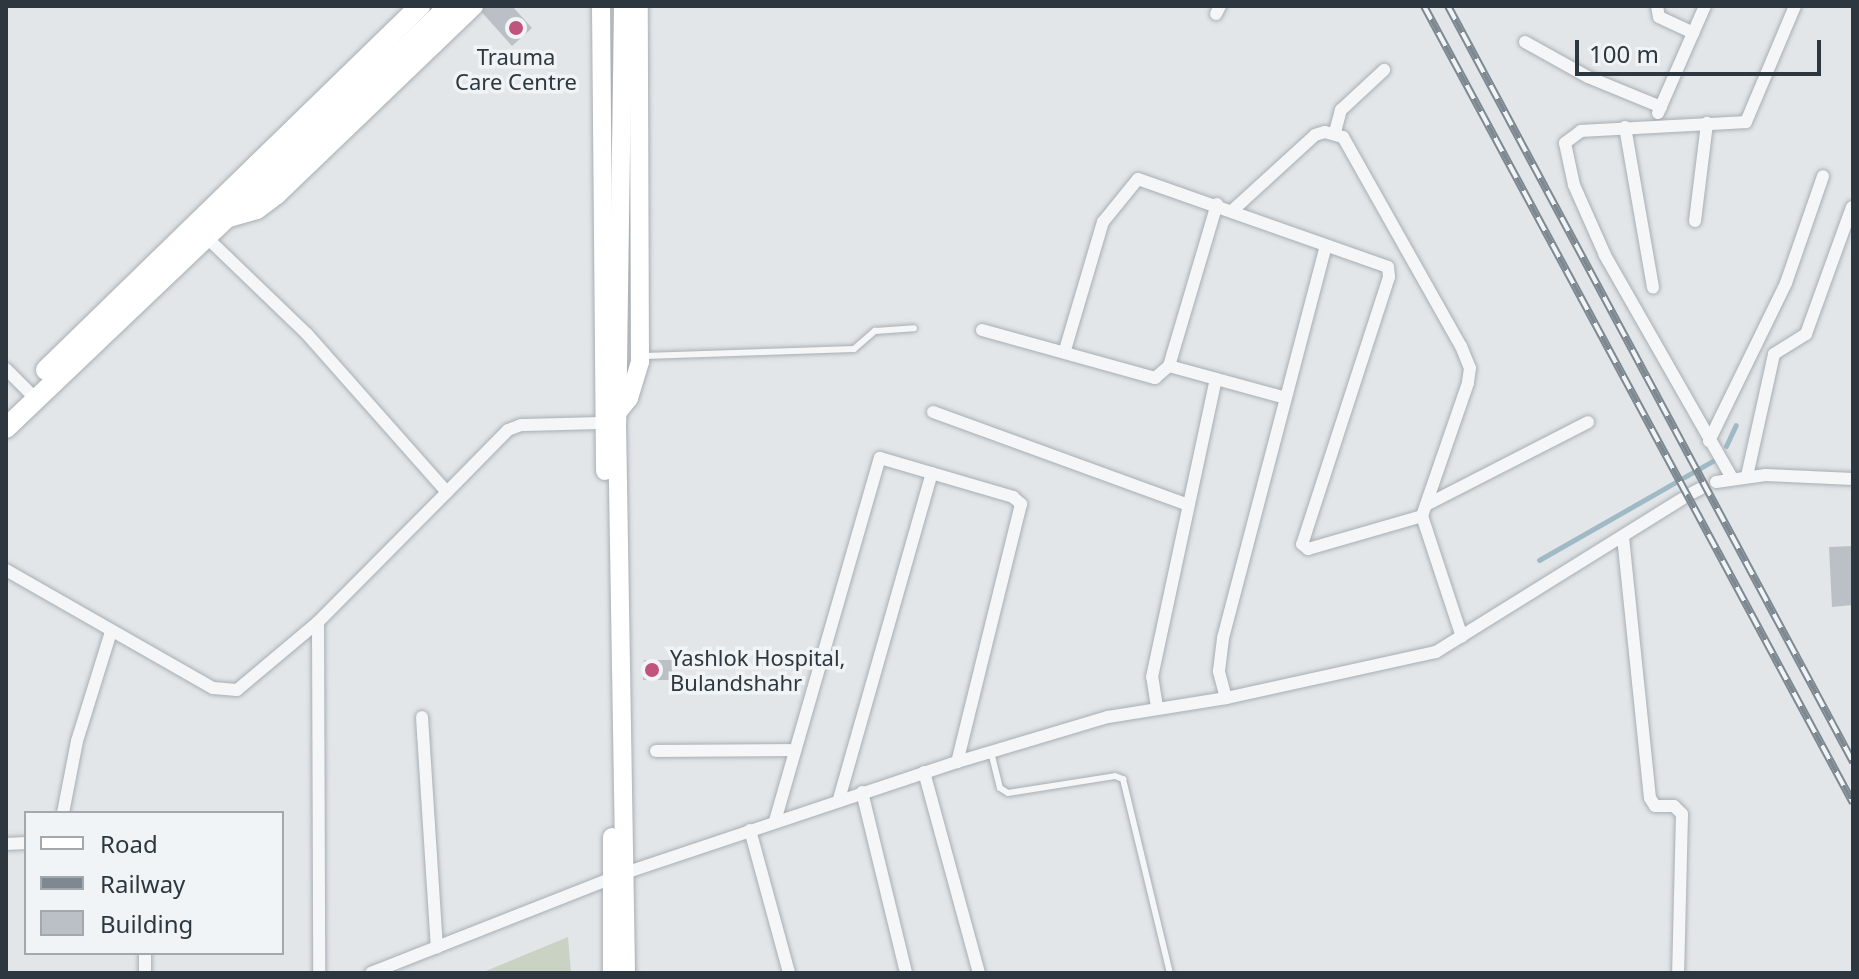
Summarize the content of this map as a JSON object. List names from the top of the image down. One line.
{"places":["Trauma Care Centre","Yashlok Hospital, Bulandshahr"],"legend":["Road","Railway","Building"],"scale_bar":"100 m"}
